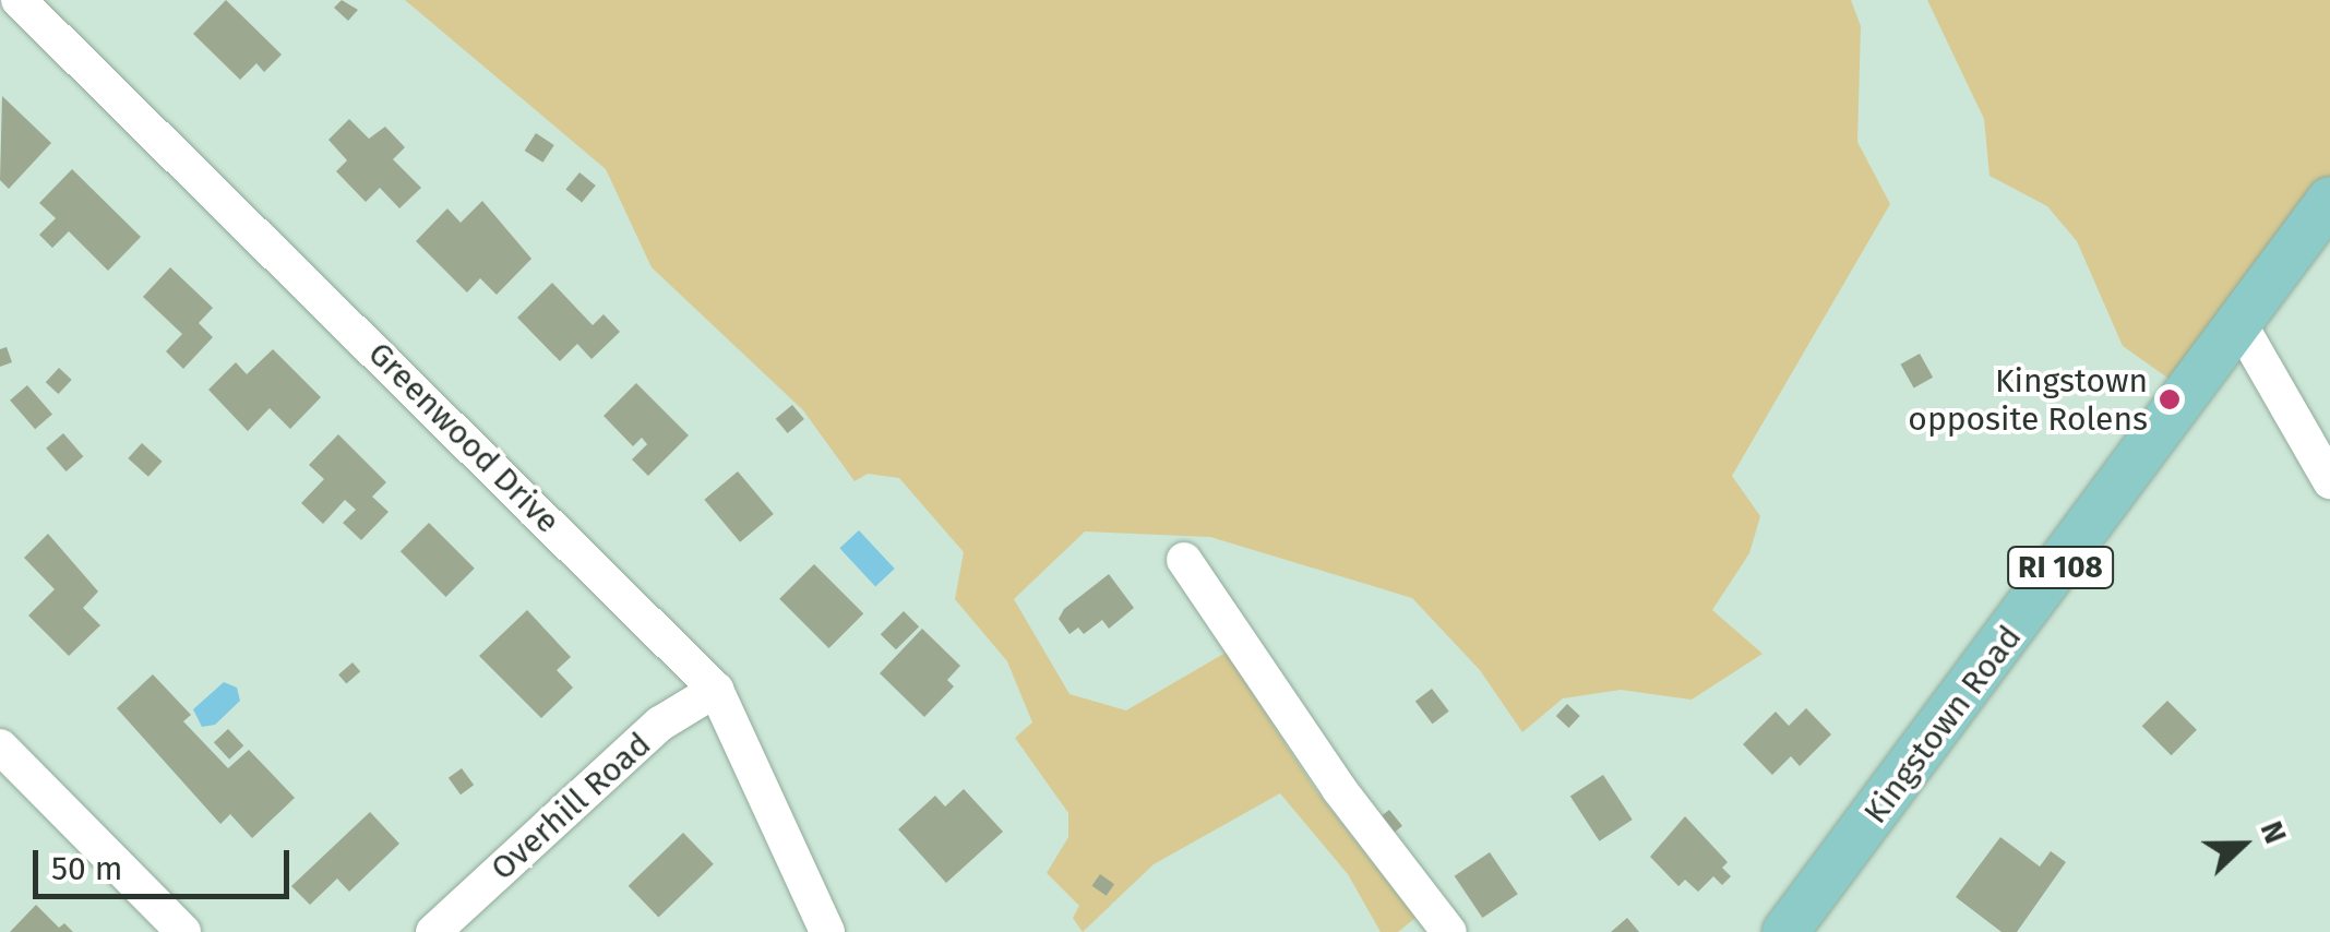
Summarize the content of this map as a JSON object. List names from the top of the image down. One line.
{"streets":{"main road":["RI 108","Kingstown Road"],"street":["Greenwood Drive","Overhill Road"]},"crossings":[["Greenwood Drive","Overhill Road"]],"places":["Kingstown opposite Rolens"],"scale_bar":"50 m","north":"right"}
